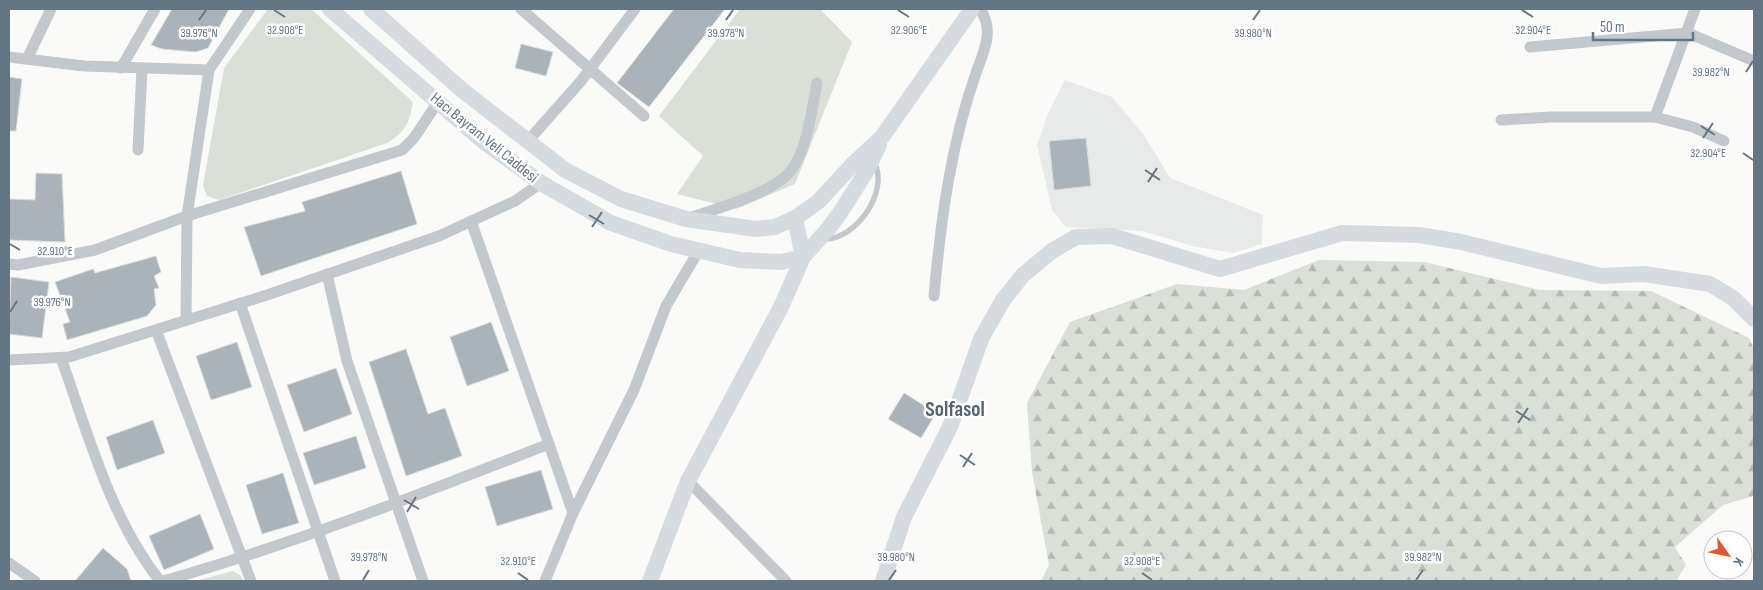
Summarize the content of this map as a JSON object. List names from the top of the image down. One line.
{"streets":{"street":["Hacı Bayram Veli Caddesi"]},"districts":["Solfasol"],"scale_bar":"50 m","north":"bottom right","coordinates":["32.906°E","32.908°E","32.904°E","39.976°N","39.980°N","39.978°N","39.982°N","32.910°E"]}
